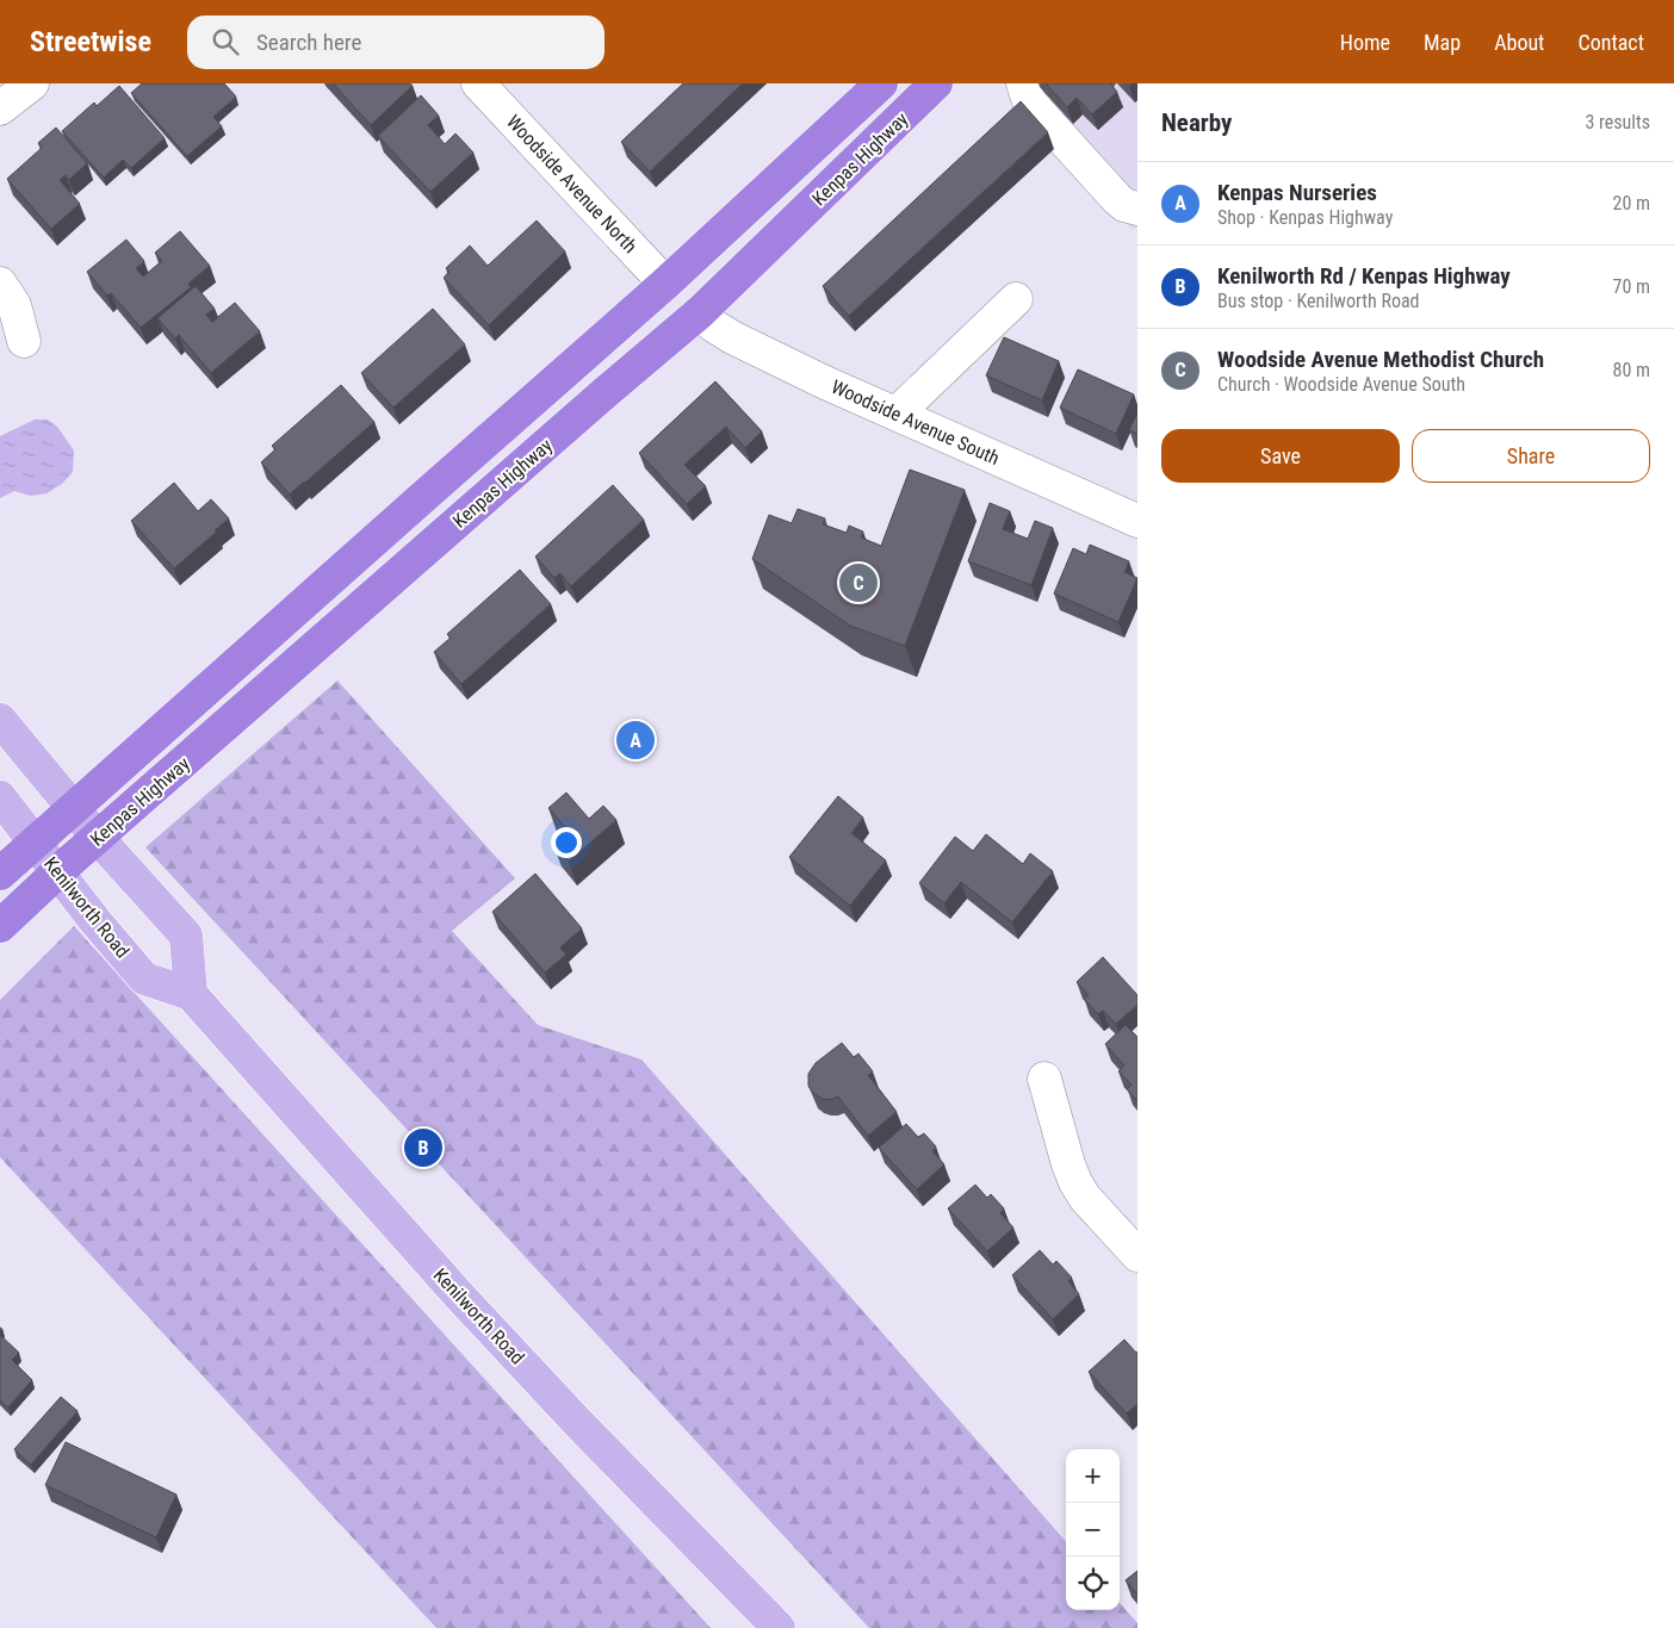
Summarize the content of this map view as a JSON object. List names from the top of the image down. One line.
{"streets":{"highway":["Kenpas Highway"],"main road":["Kenilworth Road"],"street":["Woodside Avenue North","Woodside Avenue South"]},"crossings":[["Kenpas Highway","Woodside Avenue North"],["Kenpas Highway","Woodside Avenue South"],["Kenpas Highway","Kenilworth Road"]],"page":{"header":"Streetwise","search":"Search here","nav":["Home","Map","About","Contact"],"heading":["Nearby","3 results"],"list":[{"mark":"A","name":"Kenpas Nurseries","note":"Shop · Kenpas Highway","value":"20 m"},{"mark":"B","name":"Kenilworth Rd / Kenpas Highway","note":"Bus stop · Kenilworth Road","value":"70 m"},{"mark":"C","name":"Woodside Avenue Methodist Church","note":"Church · Woodside Avenue South","value":"80 m"}],"buttons":["Save","Share"],"pins":["C","A","B"],"map_buttons":["+","−"]}}
